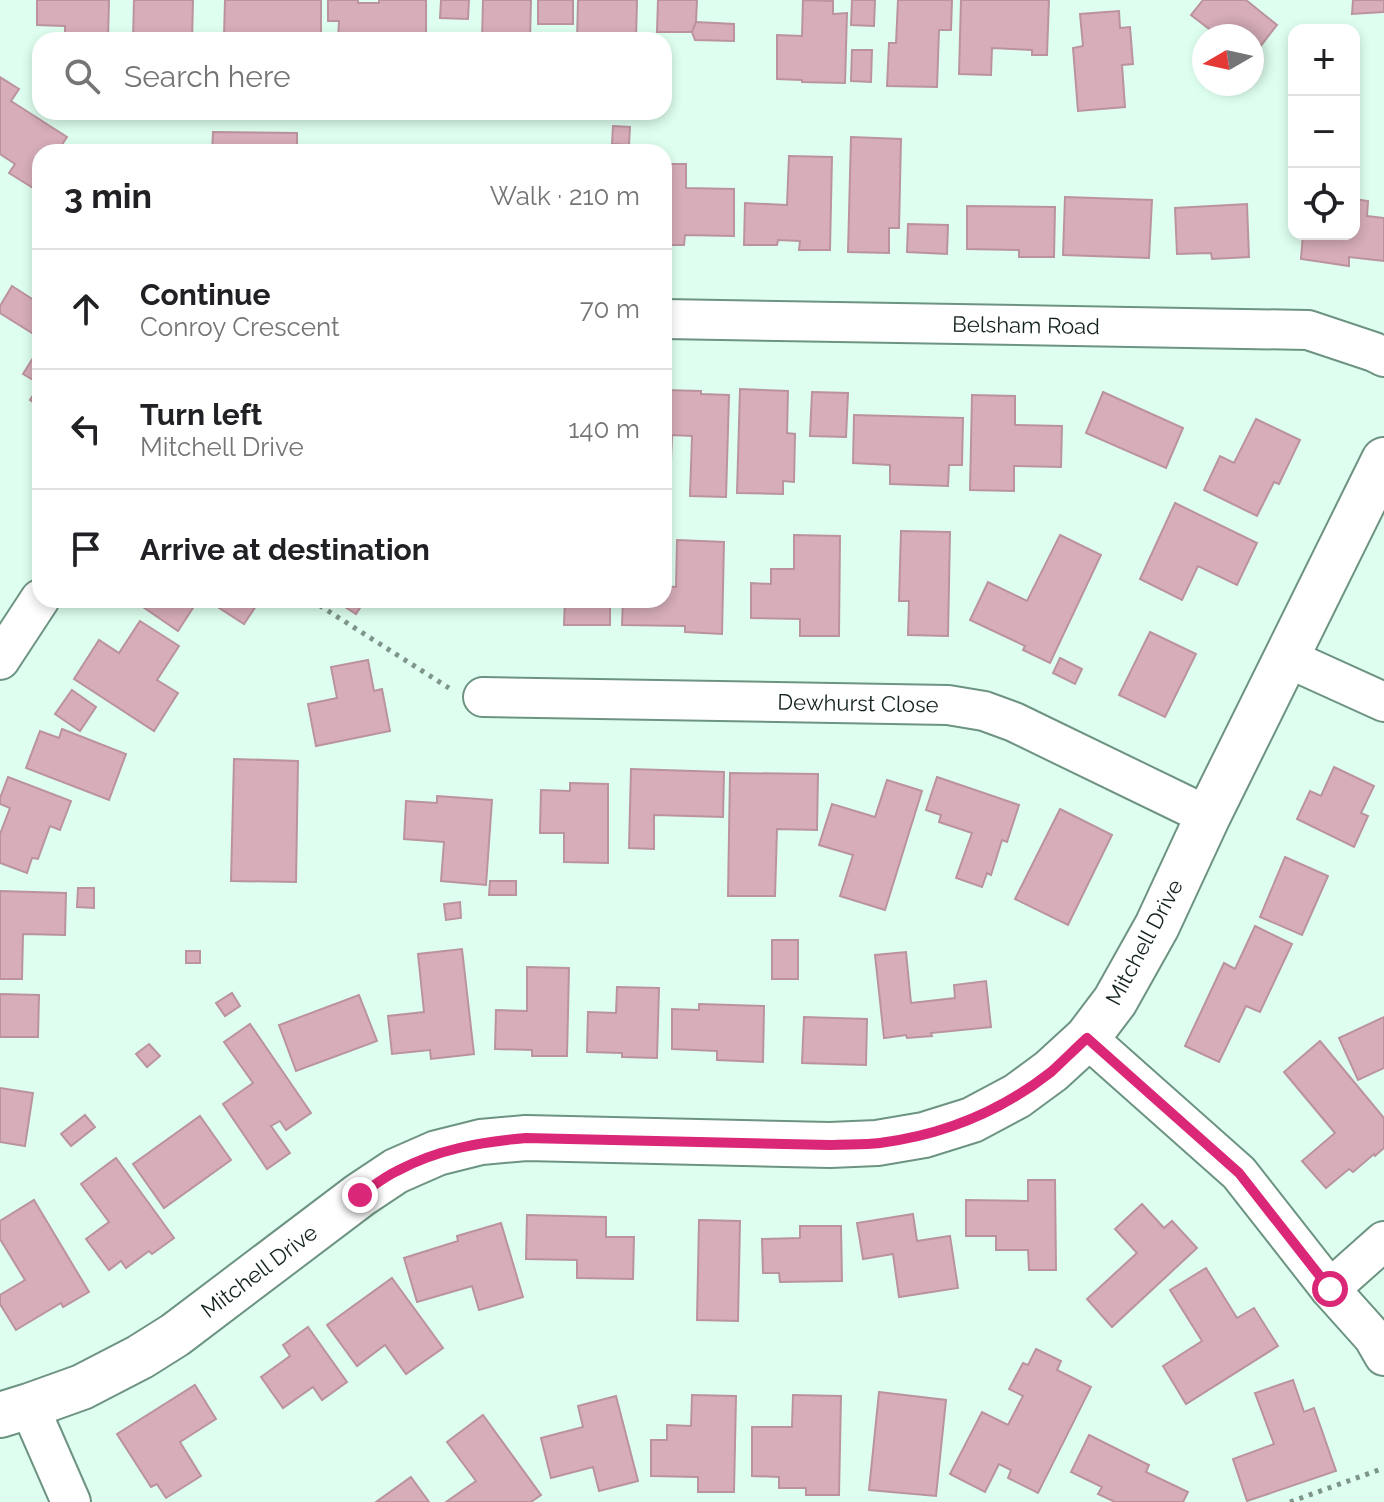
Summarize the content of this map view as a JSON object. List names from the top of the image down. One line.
{"streets":{"street":["Belsham Road","Dewhurst Close","Mitchell Drive"]},"crossings":[["Dewhurst Close","Mitchell Drive"]],"north":"left","page":{"map_buttons":["+","−"],"search":"Search here","heading":["3 min","Walk · 210 m"],"list":[["Continue","Conroy Crescent","70 m"],["Turn left","Mitchell Drive","140 m"],"Arrive at destination"]}}
